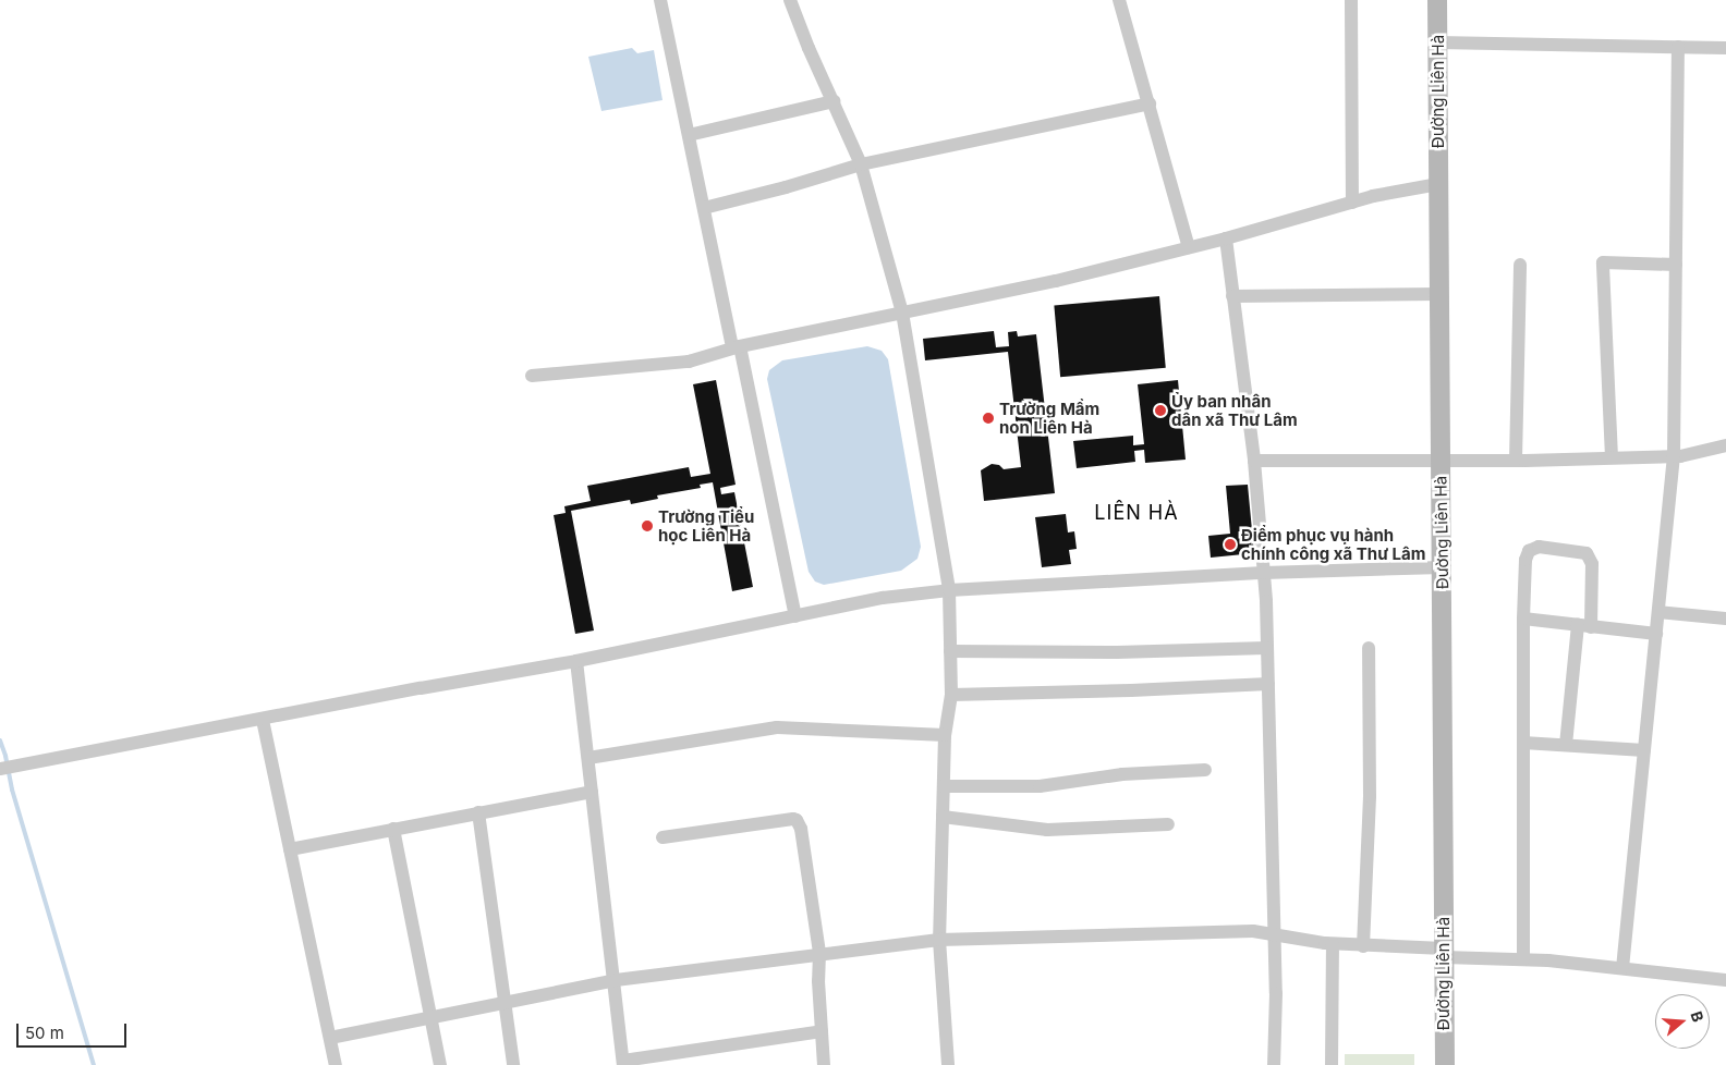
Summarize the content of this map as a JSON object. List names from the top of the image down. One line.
{"streets":{"main road":["Đường Liên Hà"]},"districts":["LIÊN HÀ"],"places":["Ủy ban nhân dân xã Thư Lâm","Trường Mầm non Liên Hà","Trường Tiểu học Liên Hà","Điểm phục vụ hành chính công xã Thư Lâm"],"scale_bar":"50 m","north":"right"}
